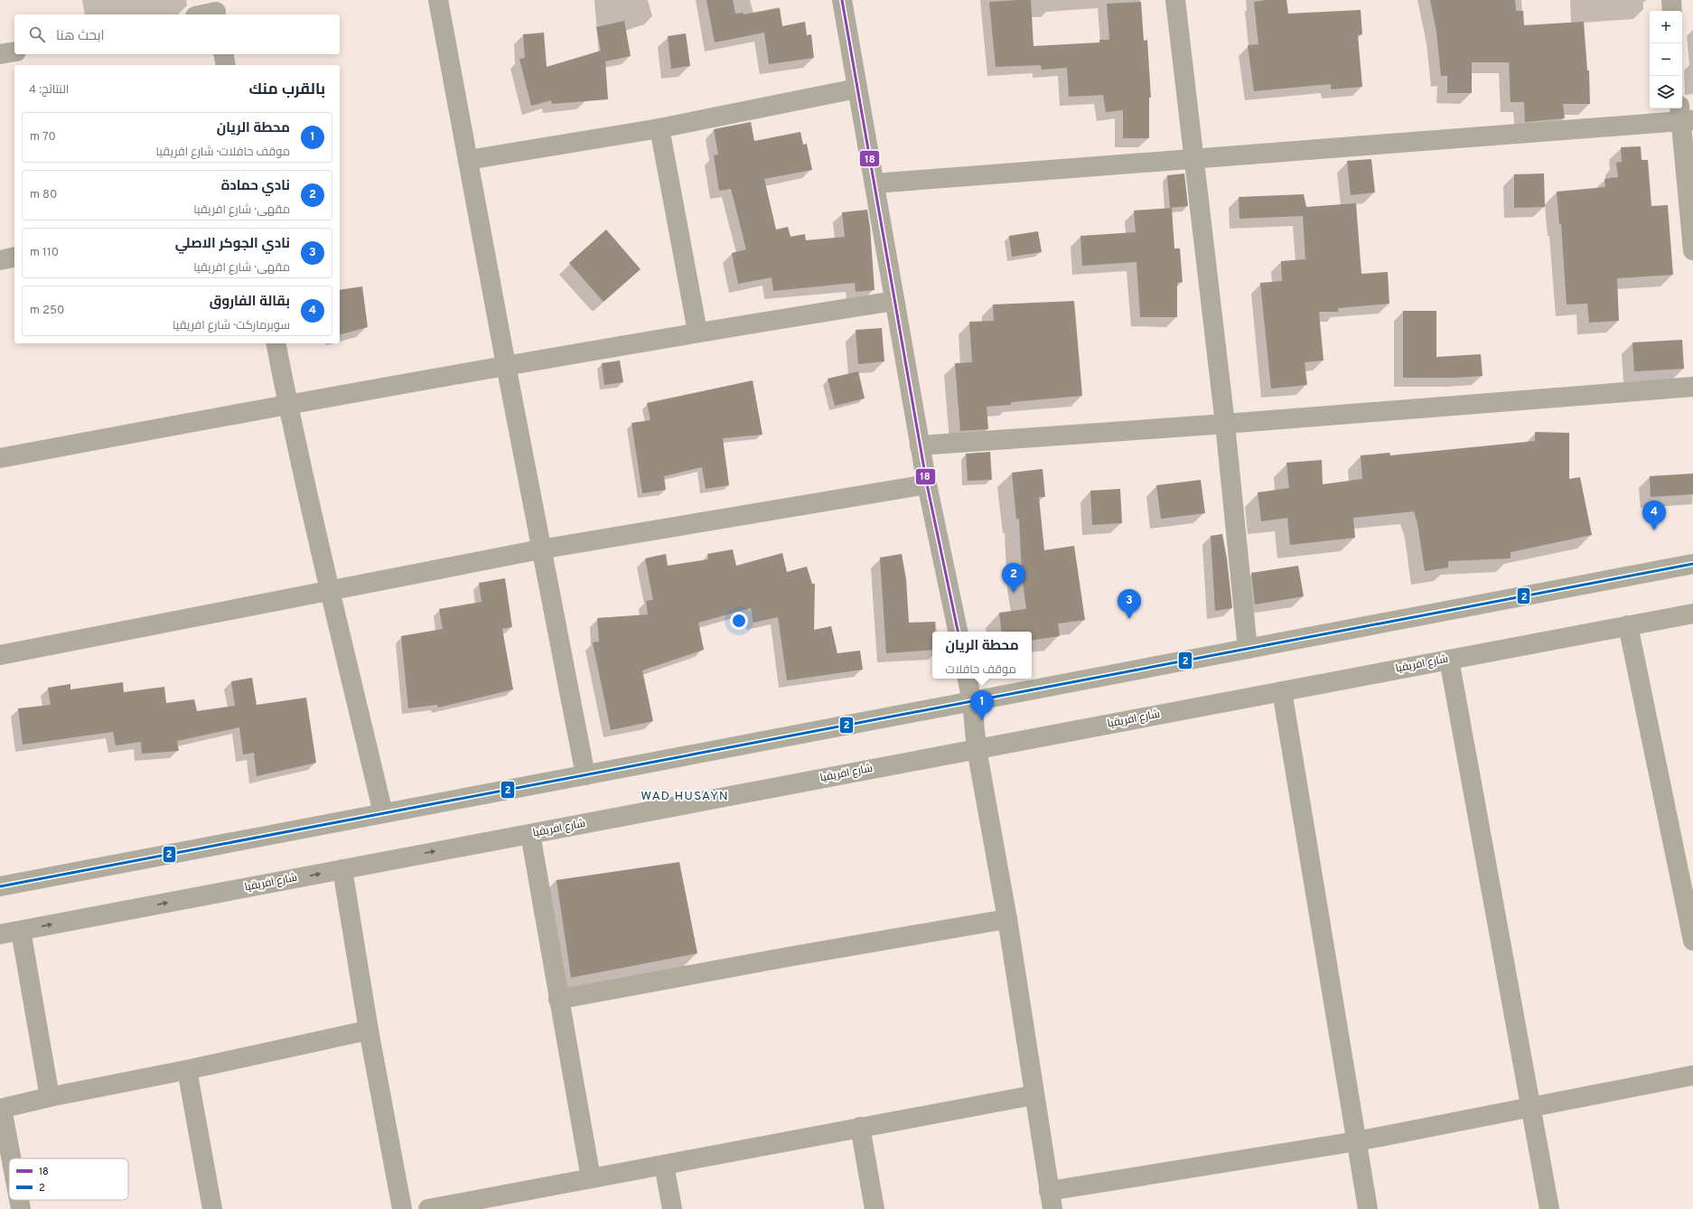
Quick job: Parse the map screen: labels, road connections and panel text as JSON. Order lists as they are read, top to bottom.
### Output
{
  "streets": {
    "street": ["شارع افريقيا"]
  },
  "districts": ["WAD HUSAYN"],
  "lines": ["transit line 18", "transit line 2"],
  "legend": ["18", "2"],
  "page": {
    "map_buttons": ["+", "−"],
    "search": "ابحث هنا",
    "heading": ["بالقرب منك", "النتائج: 4"],
    "list": [
      {
        "mark": "1",
        "name": "محطة الريان",
        "note": "موقف حافلات · شارع افريقيا",
        "value": "70 m"
      },
      {
        "mark": "2",
        "name": "نادي حمادة",
        "note": "مقهى · شارع افريقيا",
        "value": "80 m"
      },
      {
        "mark": "3",
        "name": "نادي الجوكر الاصلي",
        "note": "مقهى · شارع افريقيا",
        "value": "110 m"
      },
      {
        "mark": "4",
        "name": "بقالة الفاروق",
        "note": "سوبرماركت · شارع افريقيا",
        "value": "250 m"
      }
    ],
    "pins": [
      "4",
      "2",
      "3",
      "1"
    ],
    "popup": ["محطة الريان", "موقف حافلات"]
  }
}
